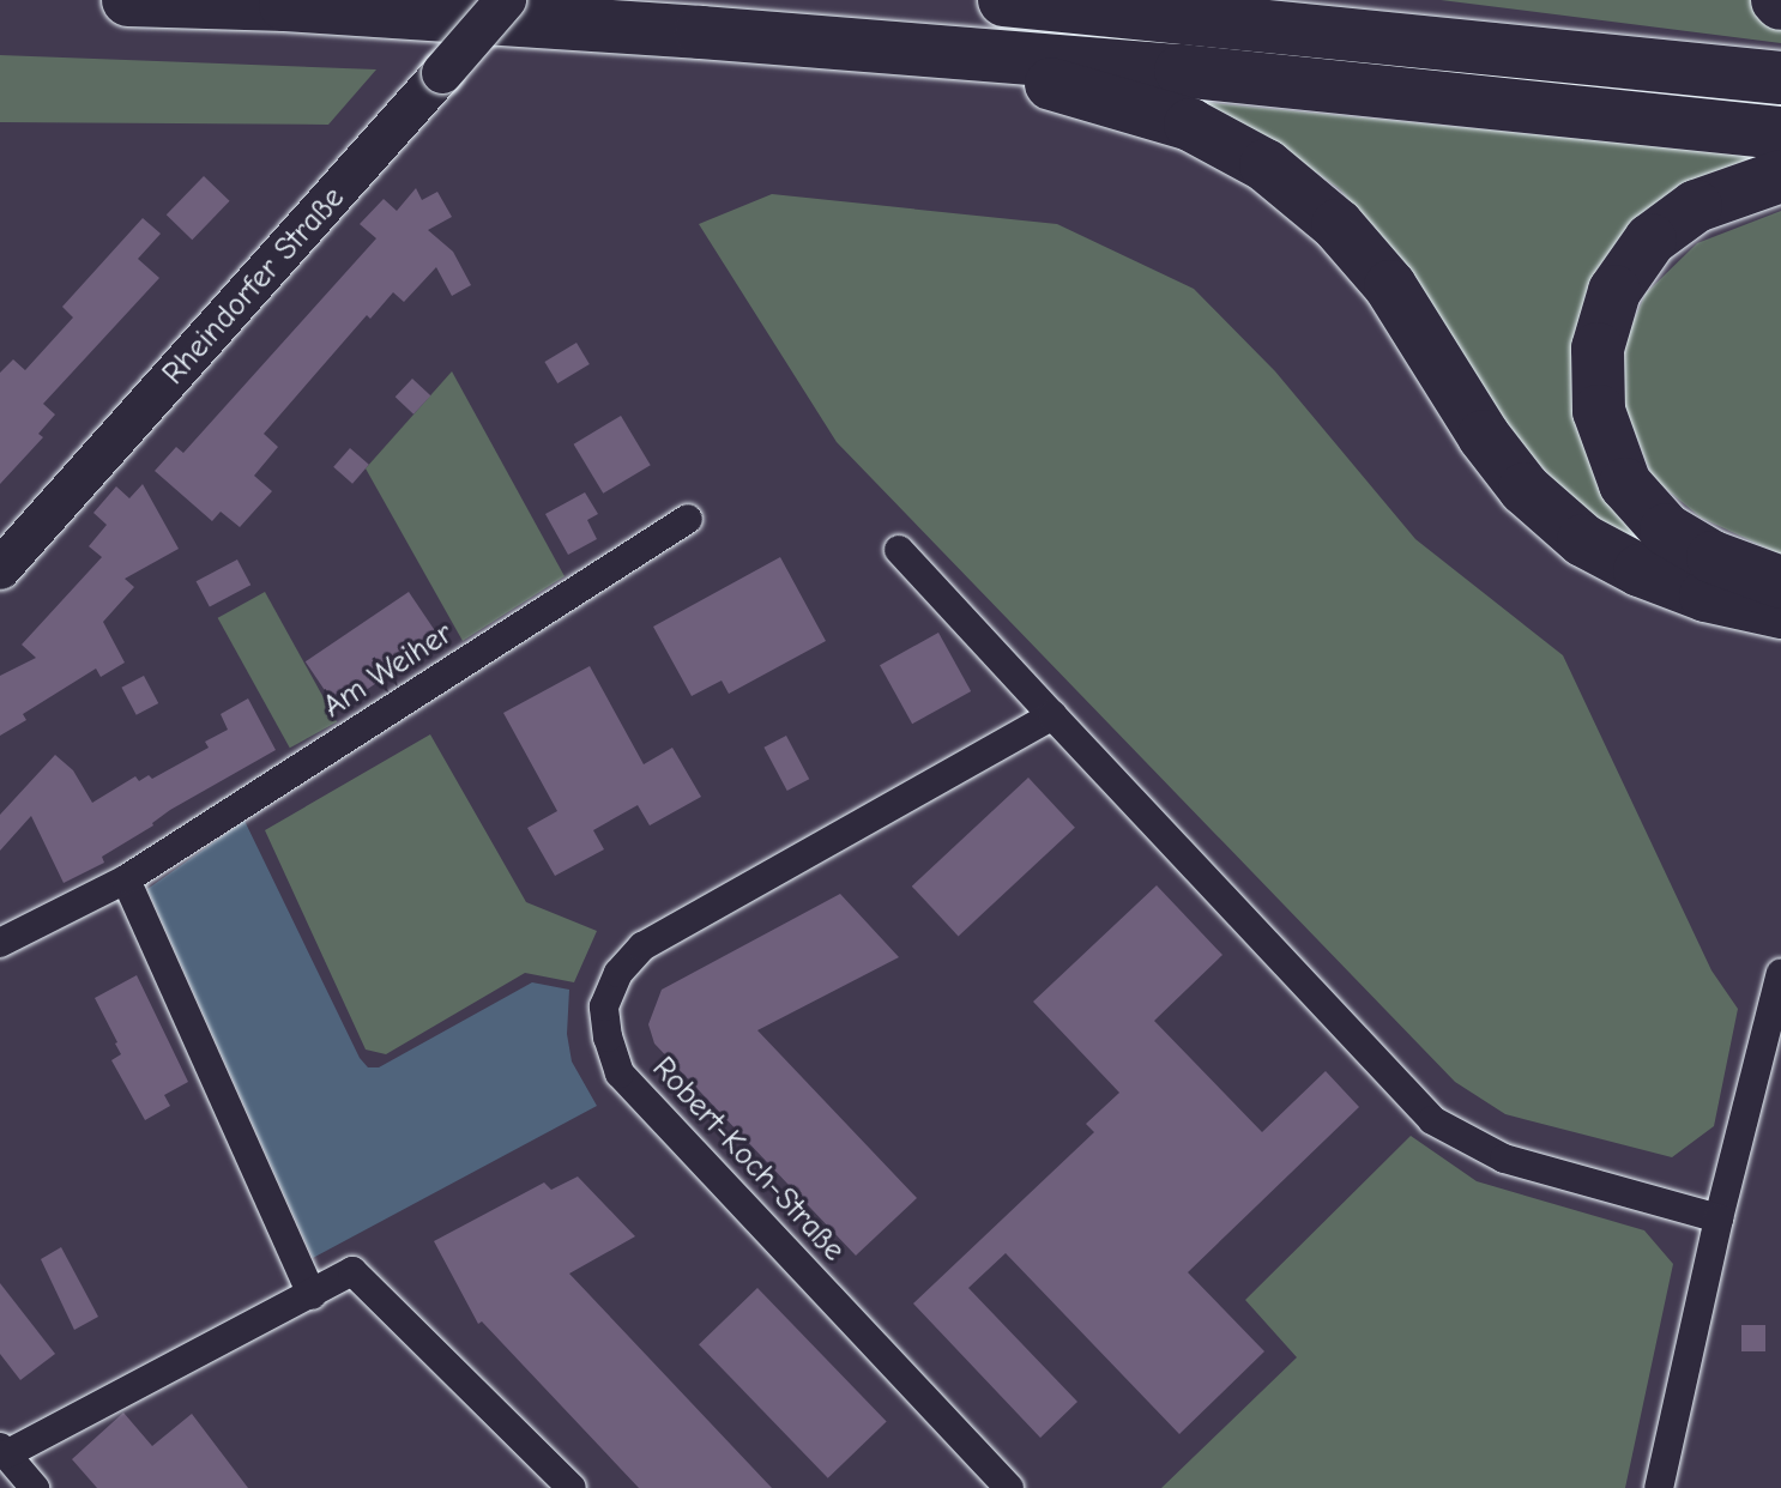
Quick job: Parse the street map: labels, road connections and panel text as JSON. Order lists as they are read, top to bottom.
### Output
{
  "streets": {
    "main road": ["Rheindorfer Straße"],
    "street": ["Am Weiher", "Robert-Koch-Straße"]
  }
}
